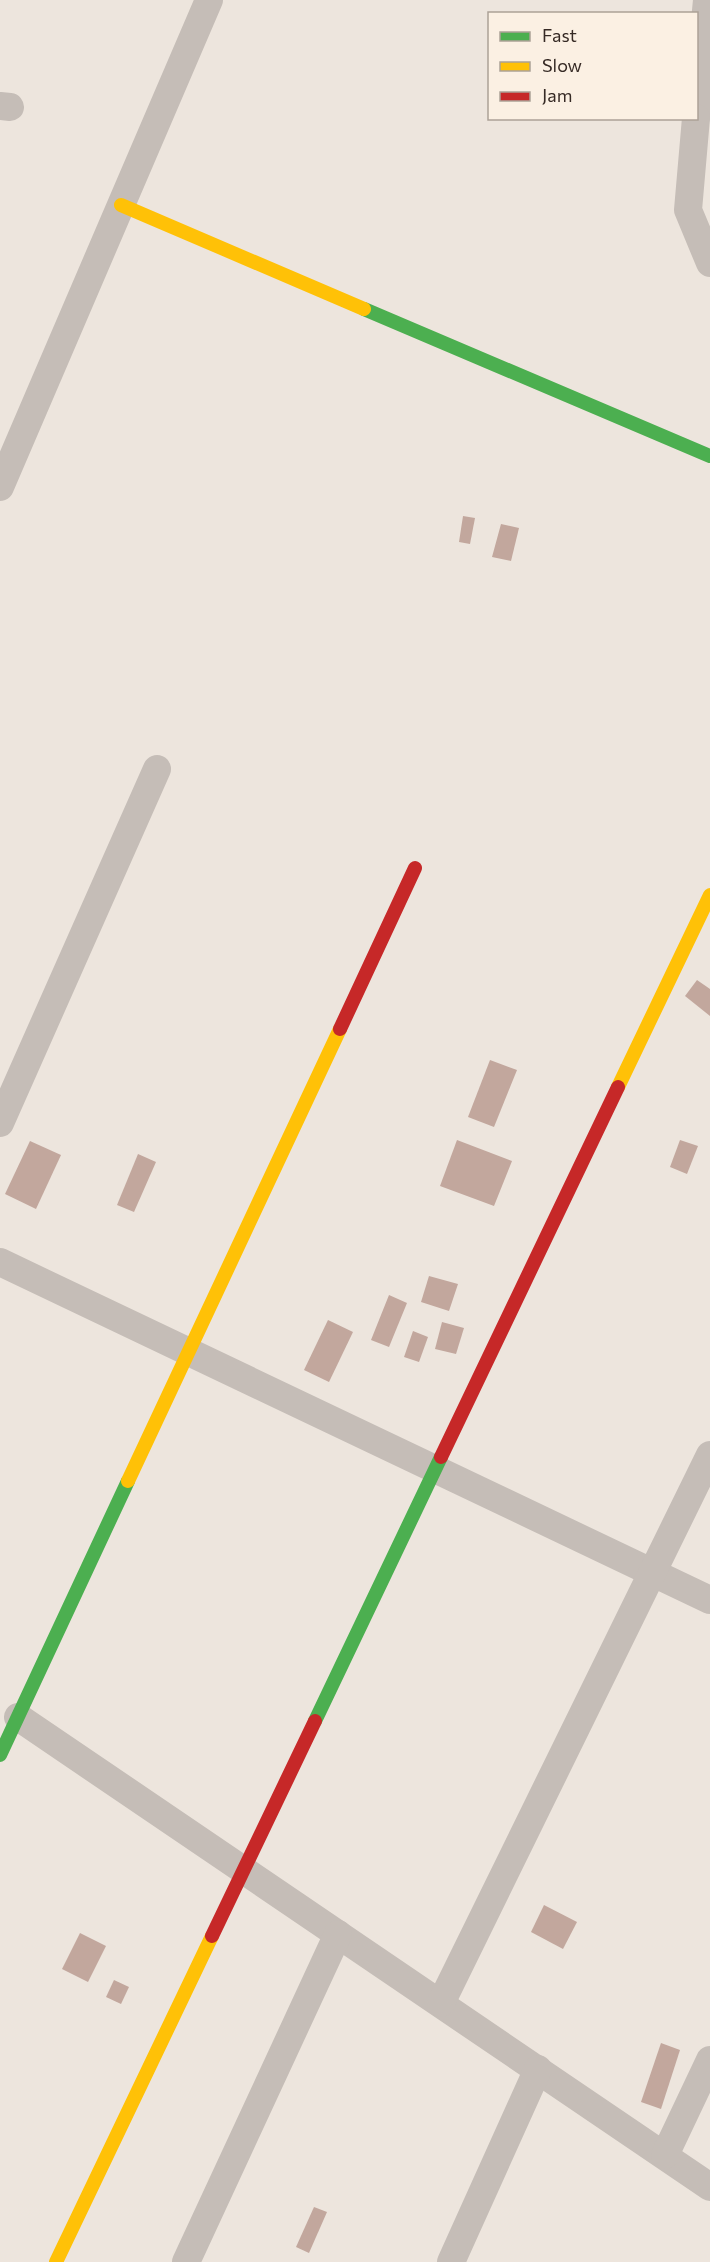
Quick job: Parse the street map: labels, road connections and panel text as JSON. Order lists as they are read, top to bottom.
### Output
{
  "legend": ["Fast", "Slow", "Jam"]
}
